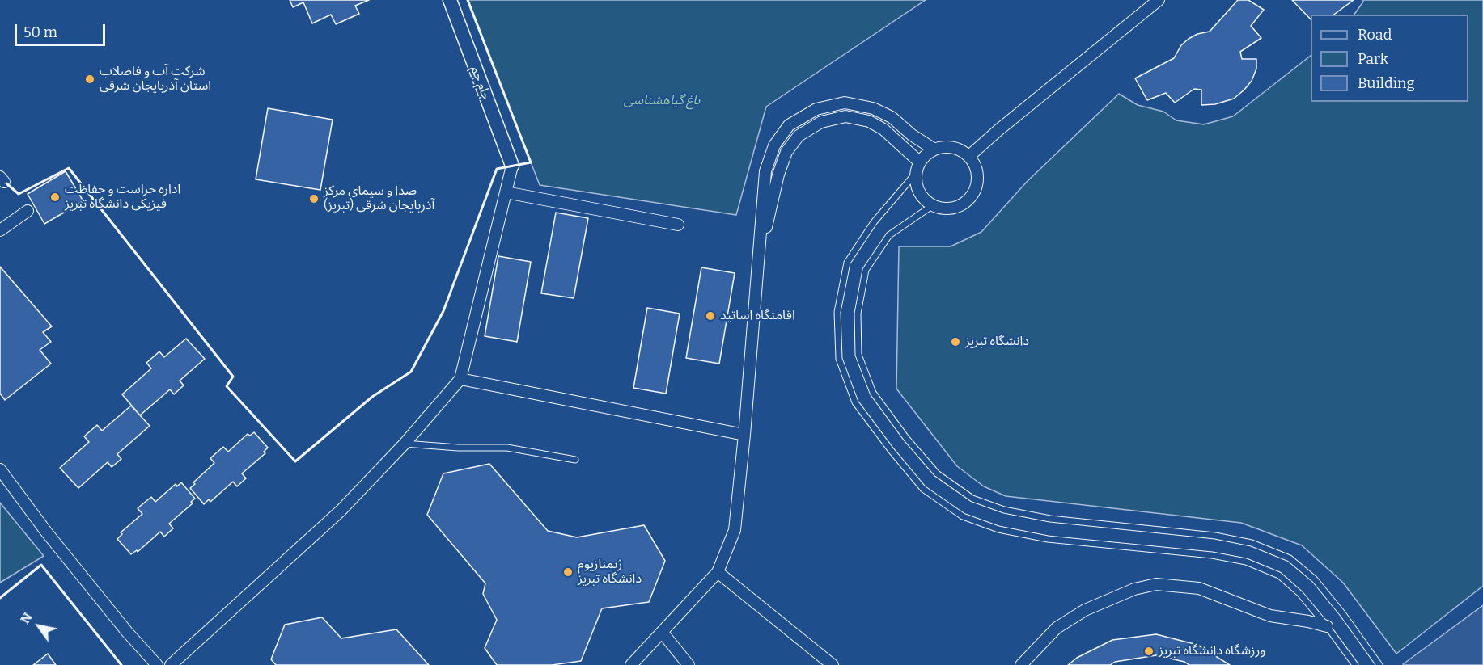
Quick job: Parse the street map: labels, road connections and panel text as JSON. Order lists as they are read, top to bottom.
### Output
{
  "streets": {
    "street": ["جام جم"]
  },
  "parks": ["باغ گیاهشناسی"],
  "places": [
    "شرکت آب و فاضلاب استان آذربایجان شرقی",
    "اداره حراست و حفاظت فیزیکی دانشگاه تبریز",
    "صدا و سیمای مرکز آذربایجان شرقی (تبریز)",
    "اقامتگاه اساتید",
    "دانشگاه تبریز",
    "ژیمنازیوم دانشگاه تبریز",
    "ورزشگاه دانشگاه تبریز"
  ],
  "legend": ["Road", "Park", "Building"],
  "scale_bar": "50 m",
  "north": "top left"
}
